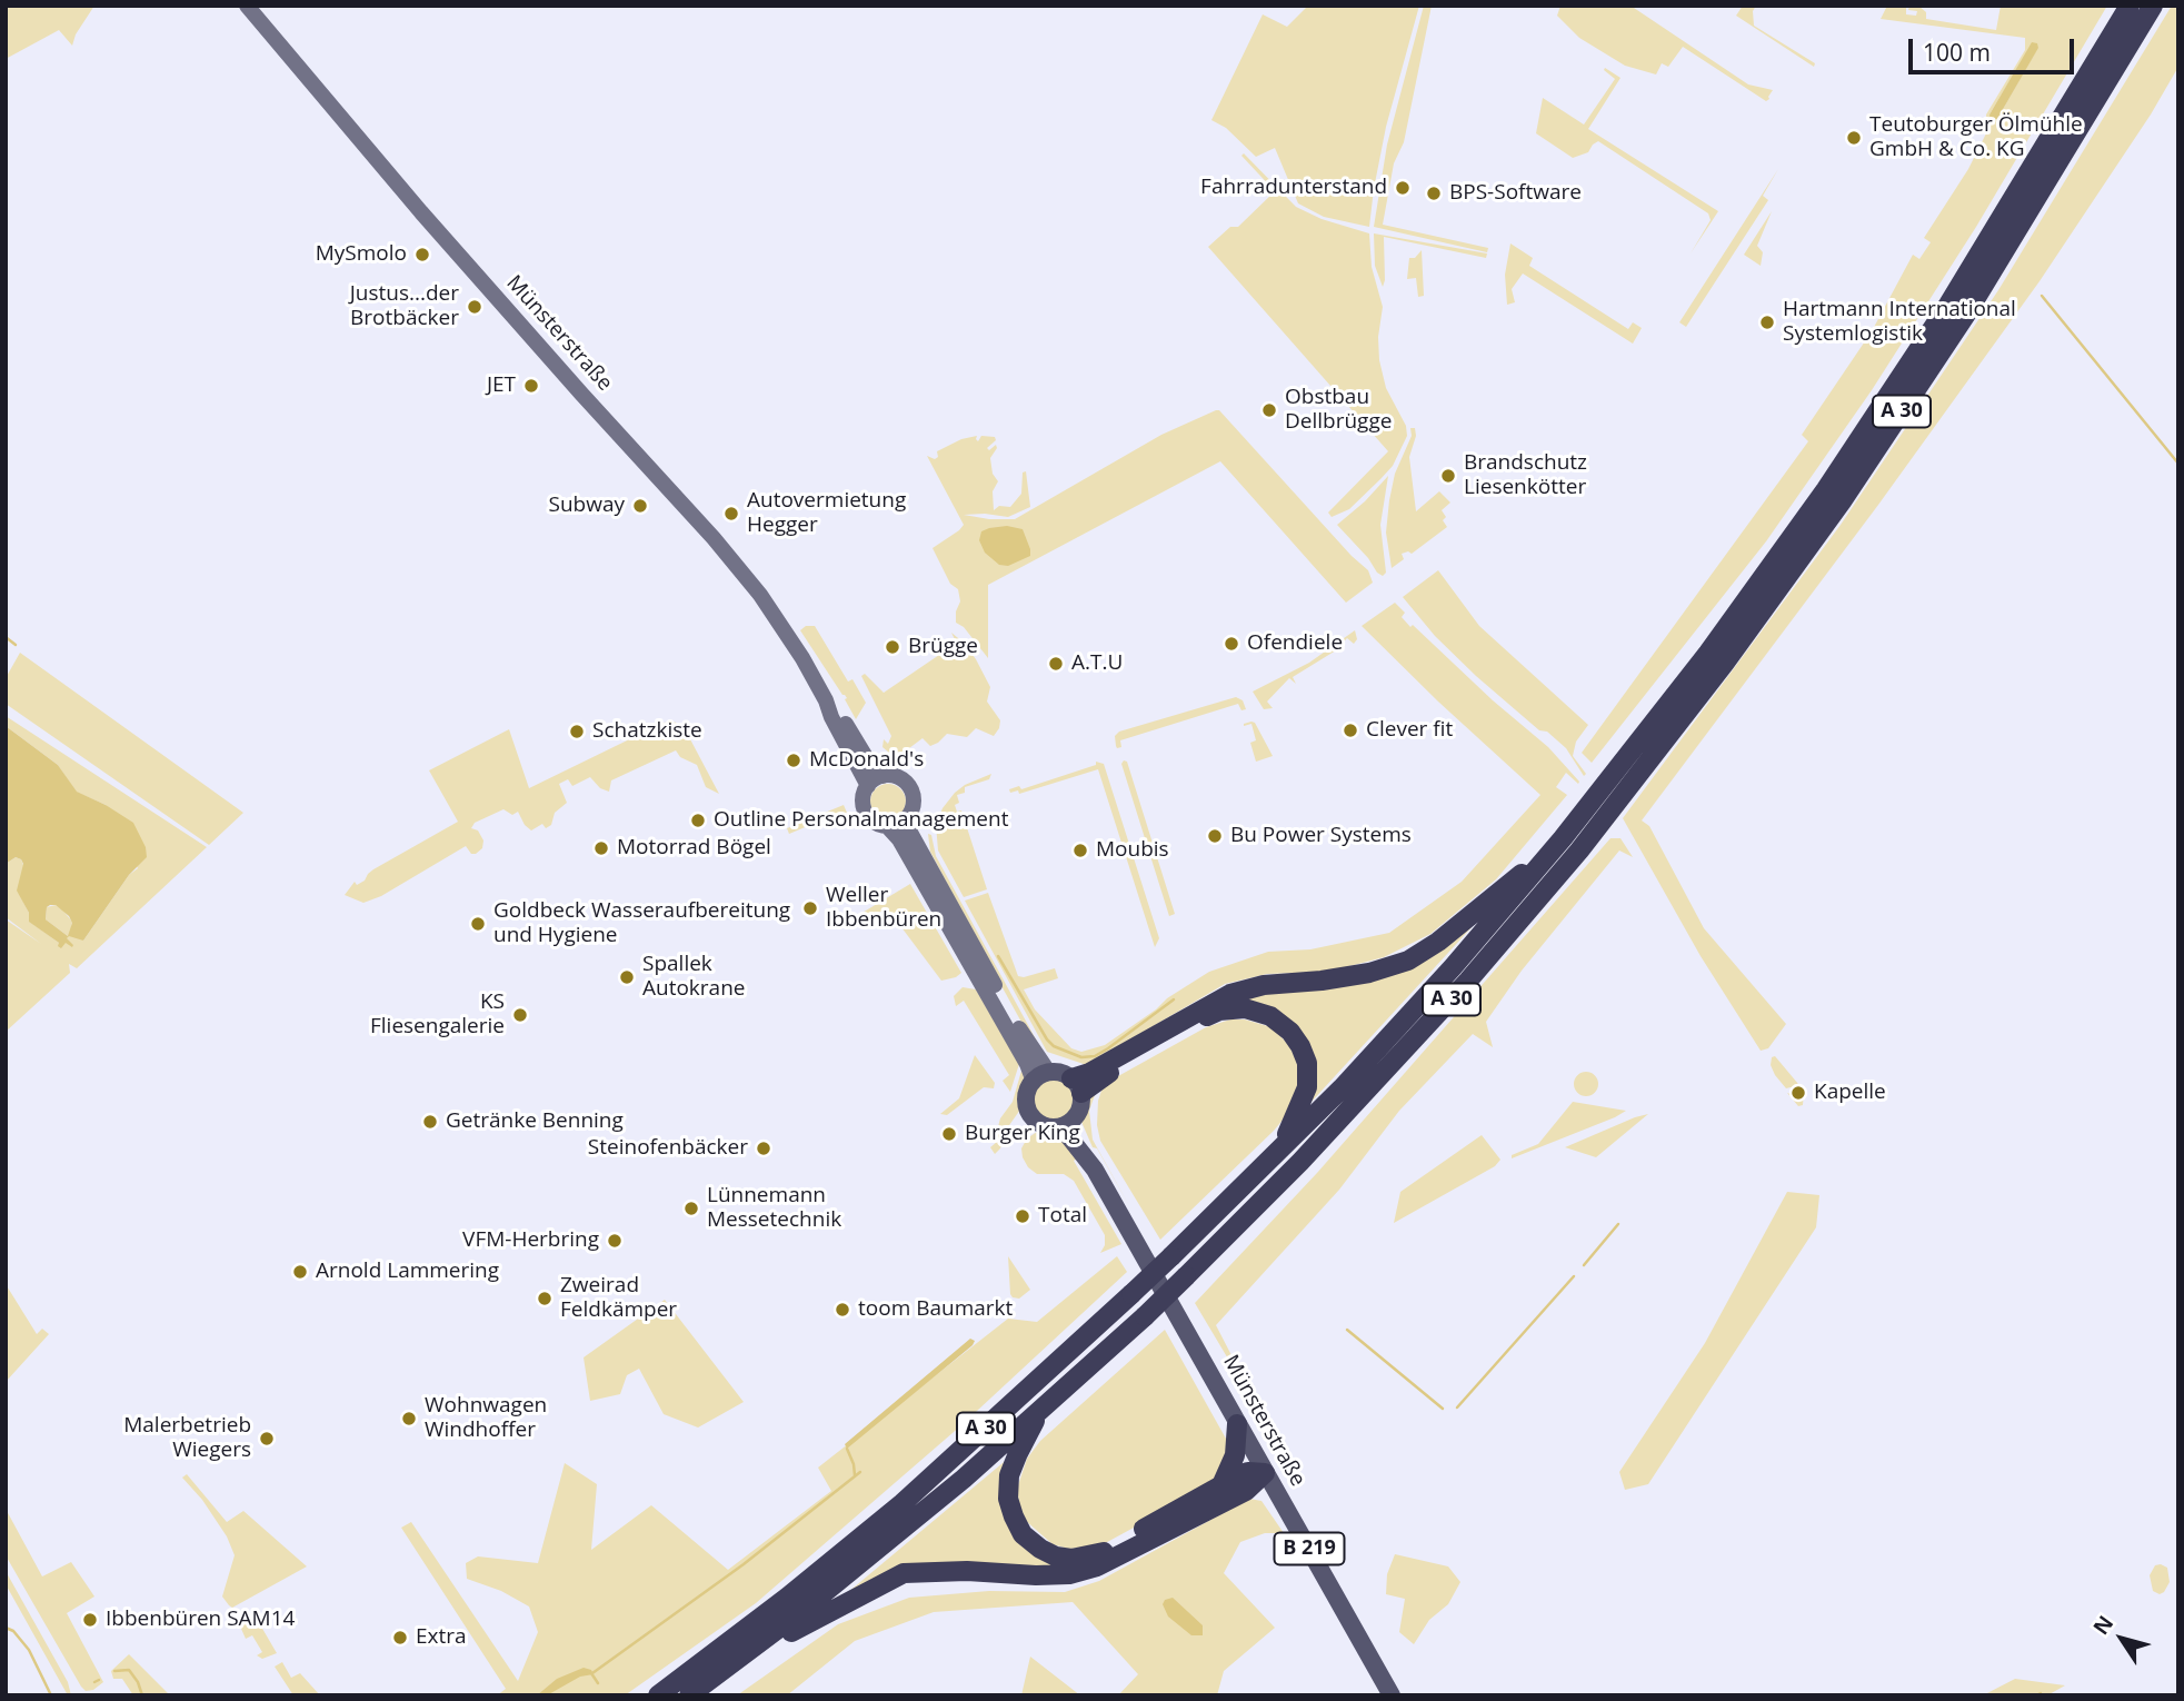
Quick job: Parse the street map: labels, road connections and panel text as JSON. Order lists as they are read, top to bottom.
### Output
{
  "streets": {
    "highway": ["A 30"],
    "main road": ["Münsterstraße", "B 219"]
  },
  "places": [
    "Teutoburger Ölmühle GmbH & Co. KG",
    "Fahrradunterstand",
    "BPS-Software",
    "MySmolo",
    "Justus...der Brotbäcker",
    "Hartmann International Systemlogistik",
    "JET",
    "Obstbau Dellbrügge",
    "Brandschutz Liesenkötter",
    "Subway",
    "Autovermietung Hegger",
    "Ofendiele",
    "Brügge",
    "A.T.U",
    "Clever fit",
    "Schatzkiste",
    "McDonald's",
    "Outline Personalmanagement",
    "Bu Power Systems",
    "Motorrad Bögel",
    "Moubis",
    "Weller Ibbenbüren",
    "Goldbeck Wasseraufbereitung und Hygiene",
    "Spallek Autokrane",
    "KS Fliesengalerie",
    "Kapelle",
    "Getränke Benning",
    "Burger King",
    "Steinofenbäcker",
    "Lünnemann Messetechnik",
    "Total",
    "VFM-Herbring",
    "Arnold Lammering",
    "Zweirad Feldkämper",
    "toom Baumarkt",
    "Wohnwagen Windhoffer",
    "Malerbetrieb Wiegers",
    "Ibbenbüren SAM14",
    "Extra"
  ],
  "scale_bar": "100 m",
  "north": "top left"
}
